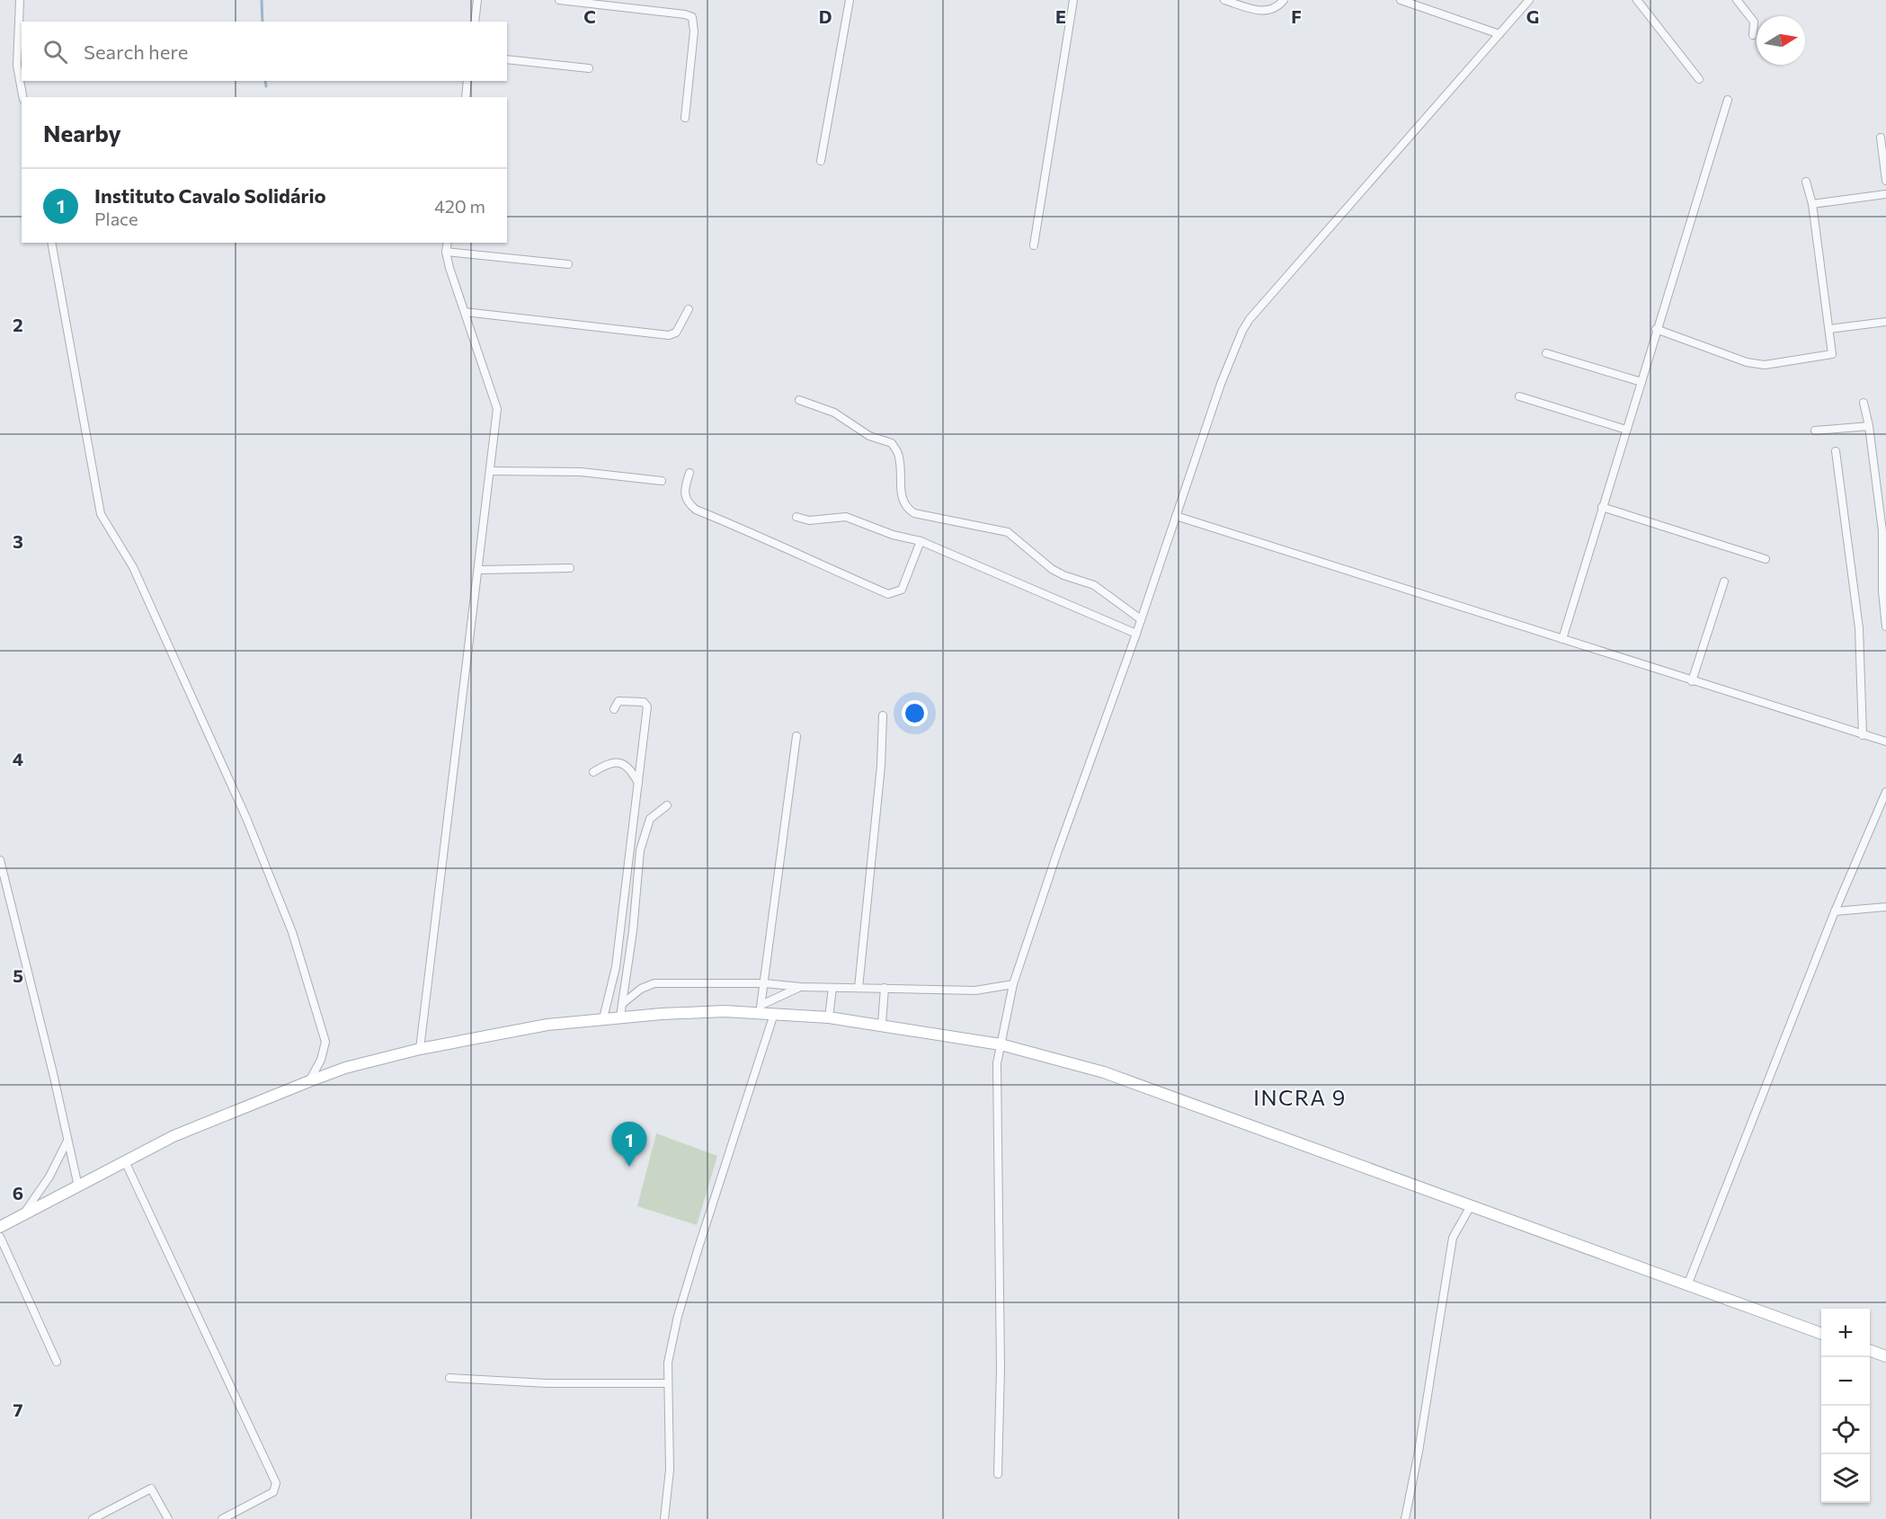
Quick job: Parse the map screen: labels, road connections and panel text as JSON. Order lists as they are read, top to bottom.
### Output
{
  "districts": ["INCRA 9"],
  "north": "right",
  "page": {
    "search": "Search here",
    "heading": "Nearby",
    "list": [
      {
        "mark": "1",
        "name": "Instituto Cavalo Solidário",
        "note": "Place",
        "value": "420 m"
      }
    ],
    "pins": "1",
    "map_buttons": ["+", "−"]
  },
  "grid": {
    "columns": [
      "C",
      "D",
      "E",
      "F",
      "G"
    ],
    "rows": [
      "2",
      "3",
      "4",
      "5",
      "6",
      "7"
    ]
  }
}
